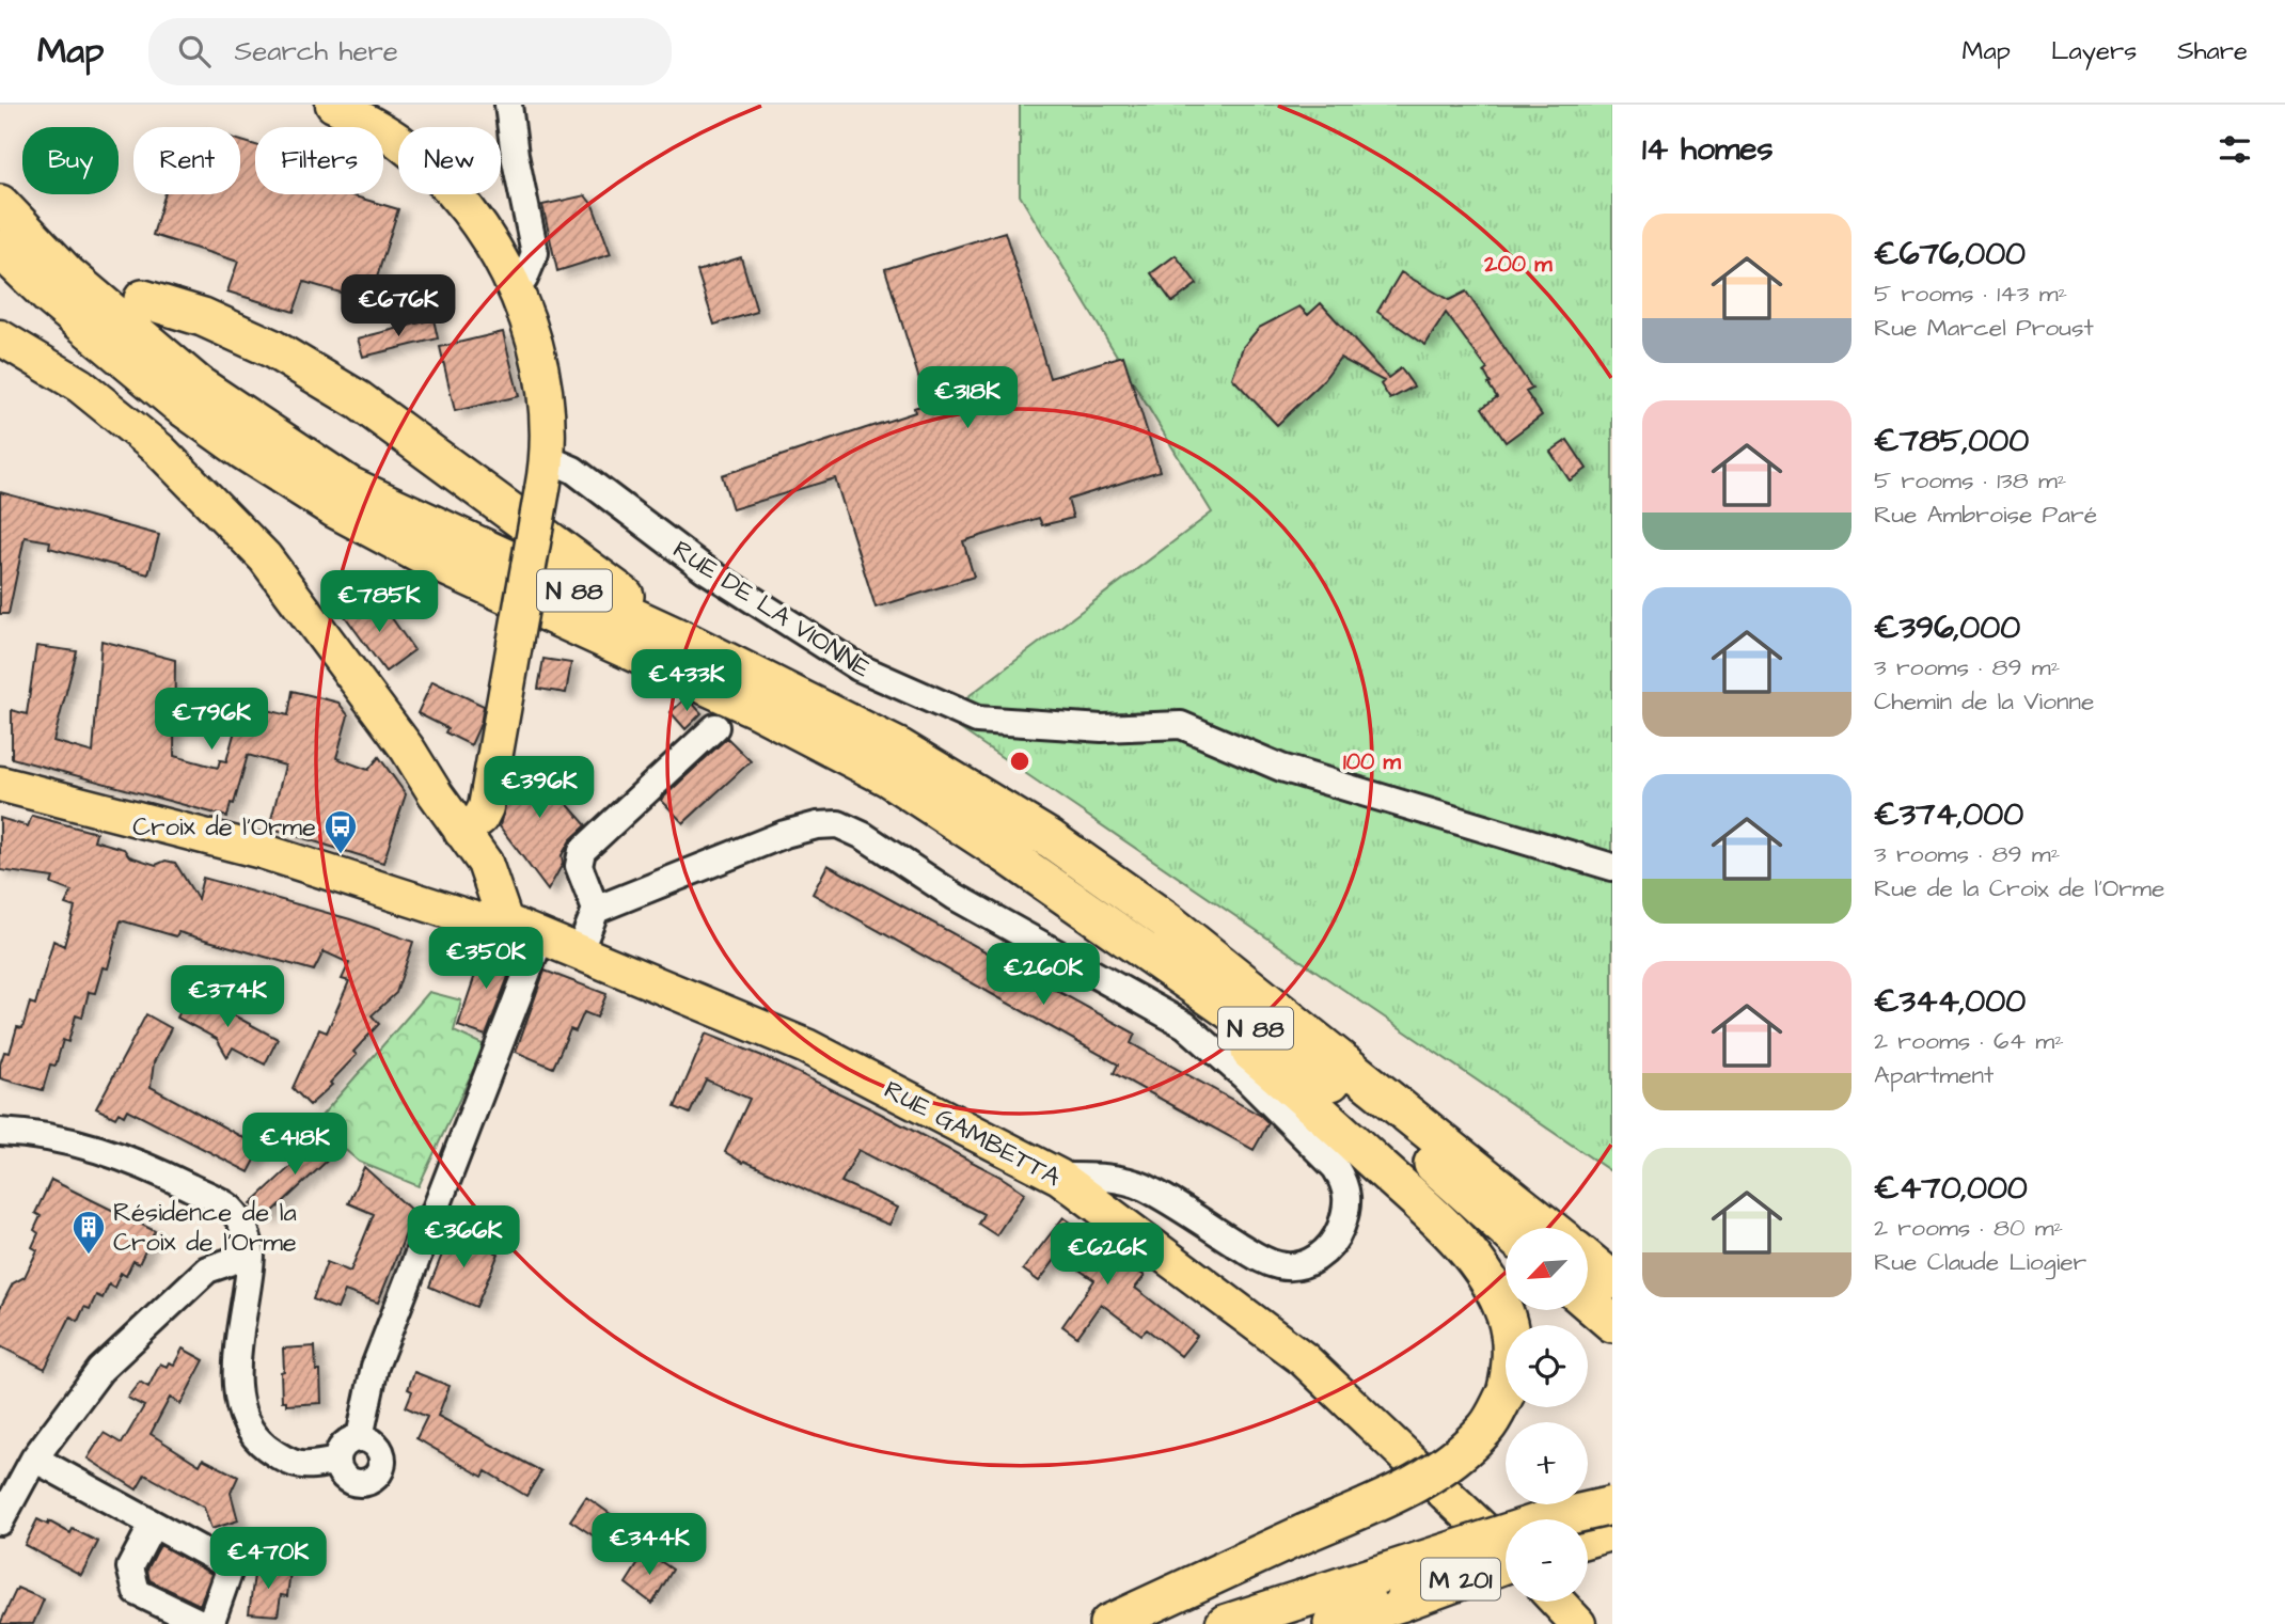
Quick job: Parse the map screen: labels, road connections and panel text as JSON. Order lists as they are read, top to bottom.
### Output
{
  "streets": {
    "highway": ["N 88", "M 201"],
    "main road": ["RUE GAMBETTA"],
    "street": ["RUE DE LA VIONNE"]
  },
  "places": {
    "bus stop": ["Croix de l'Orme"],
    "building": ["Résidence de la Croix de l'Orme"]
  },
  "north": "bottom left",
  "page": {
    "header": "Map",
    "search": "Search here",
    "nav": ["Map", "Layers", "Share"],
    "heading": "14 homes",
    "chip": [
      "Buy",
      "Rent",
      "Filters",
      "New"
    ],
    "list": [
      {
        "name": "€676,000",
        "note": "5 rooms · 143 m² · Rue Marcel Proust"
      },
      {
        "name": "€785,000",
        "note": "5 rooms · 138 m² · Rue Ambroise Paré"
      },
      {
        "name": "€396,000",
        "note": "3 rooms · 89 m² · Chemin de la Vionne"
      },
      {
        "name": "€374,000",
        "note": "3 rooms · 89 m² · Rue de la Croix de l'Orme"
      },
      {
        "name": "€344,000",
        "note": "2 rooms · 64 m² · Apartment"
      },
      {
        "name": "€470,000",
        "note": "2 rooms · 80 m² · Rue Claude Liogier"
      }
    ],
    "price": [
      "€676K",
      "€318K",
      "€785K",
      "€433K",
      "€796K",
      "€396K",
      "€350K",
      "€260K",
      "€374K",
      "€418K",
      "€366K",
      "€626K",
      "€344K",
      "€470K"
    ],
    "map_buttons": ["+", "−"]
  },
  "rings": ["200 m", "100 m"]
}
